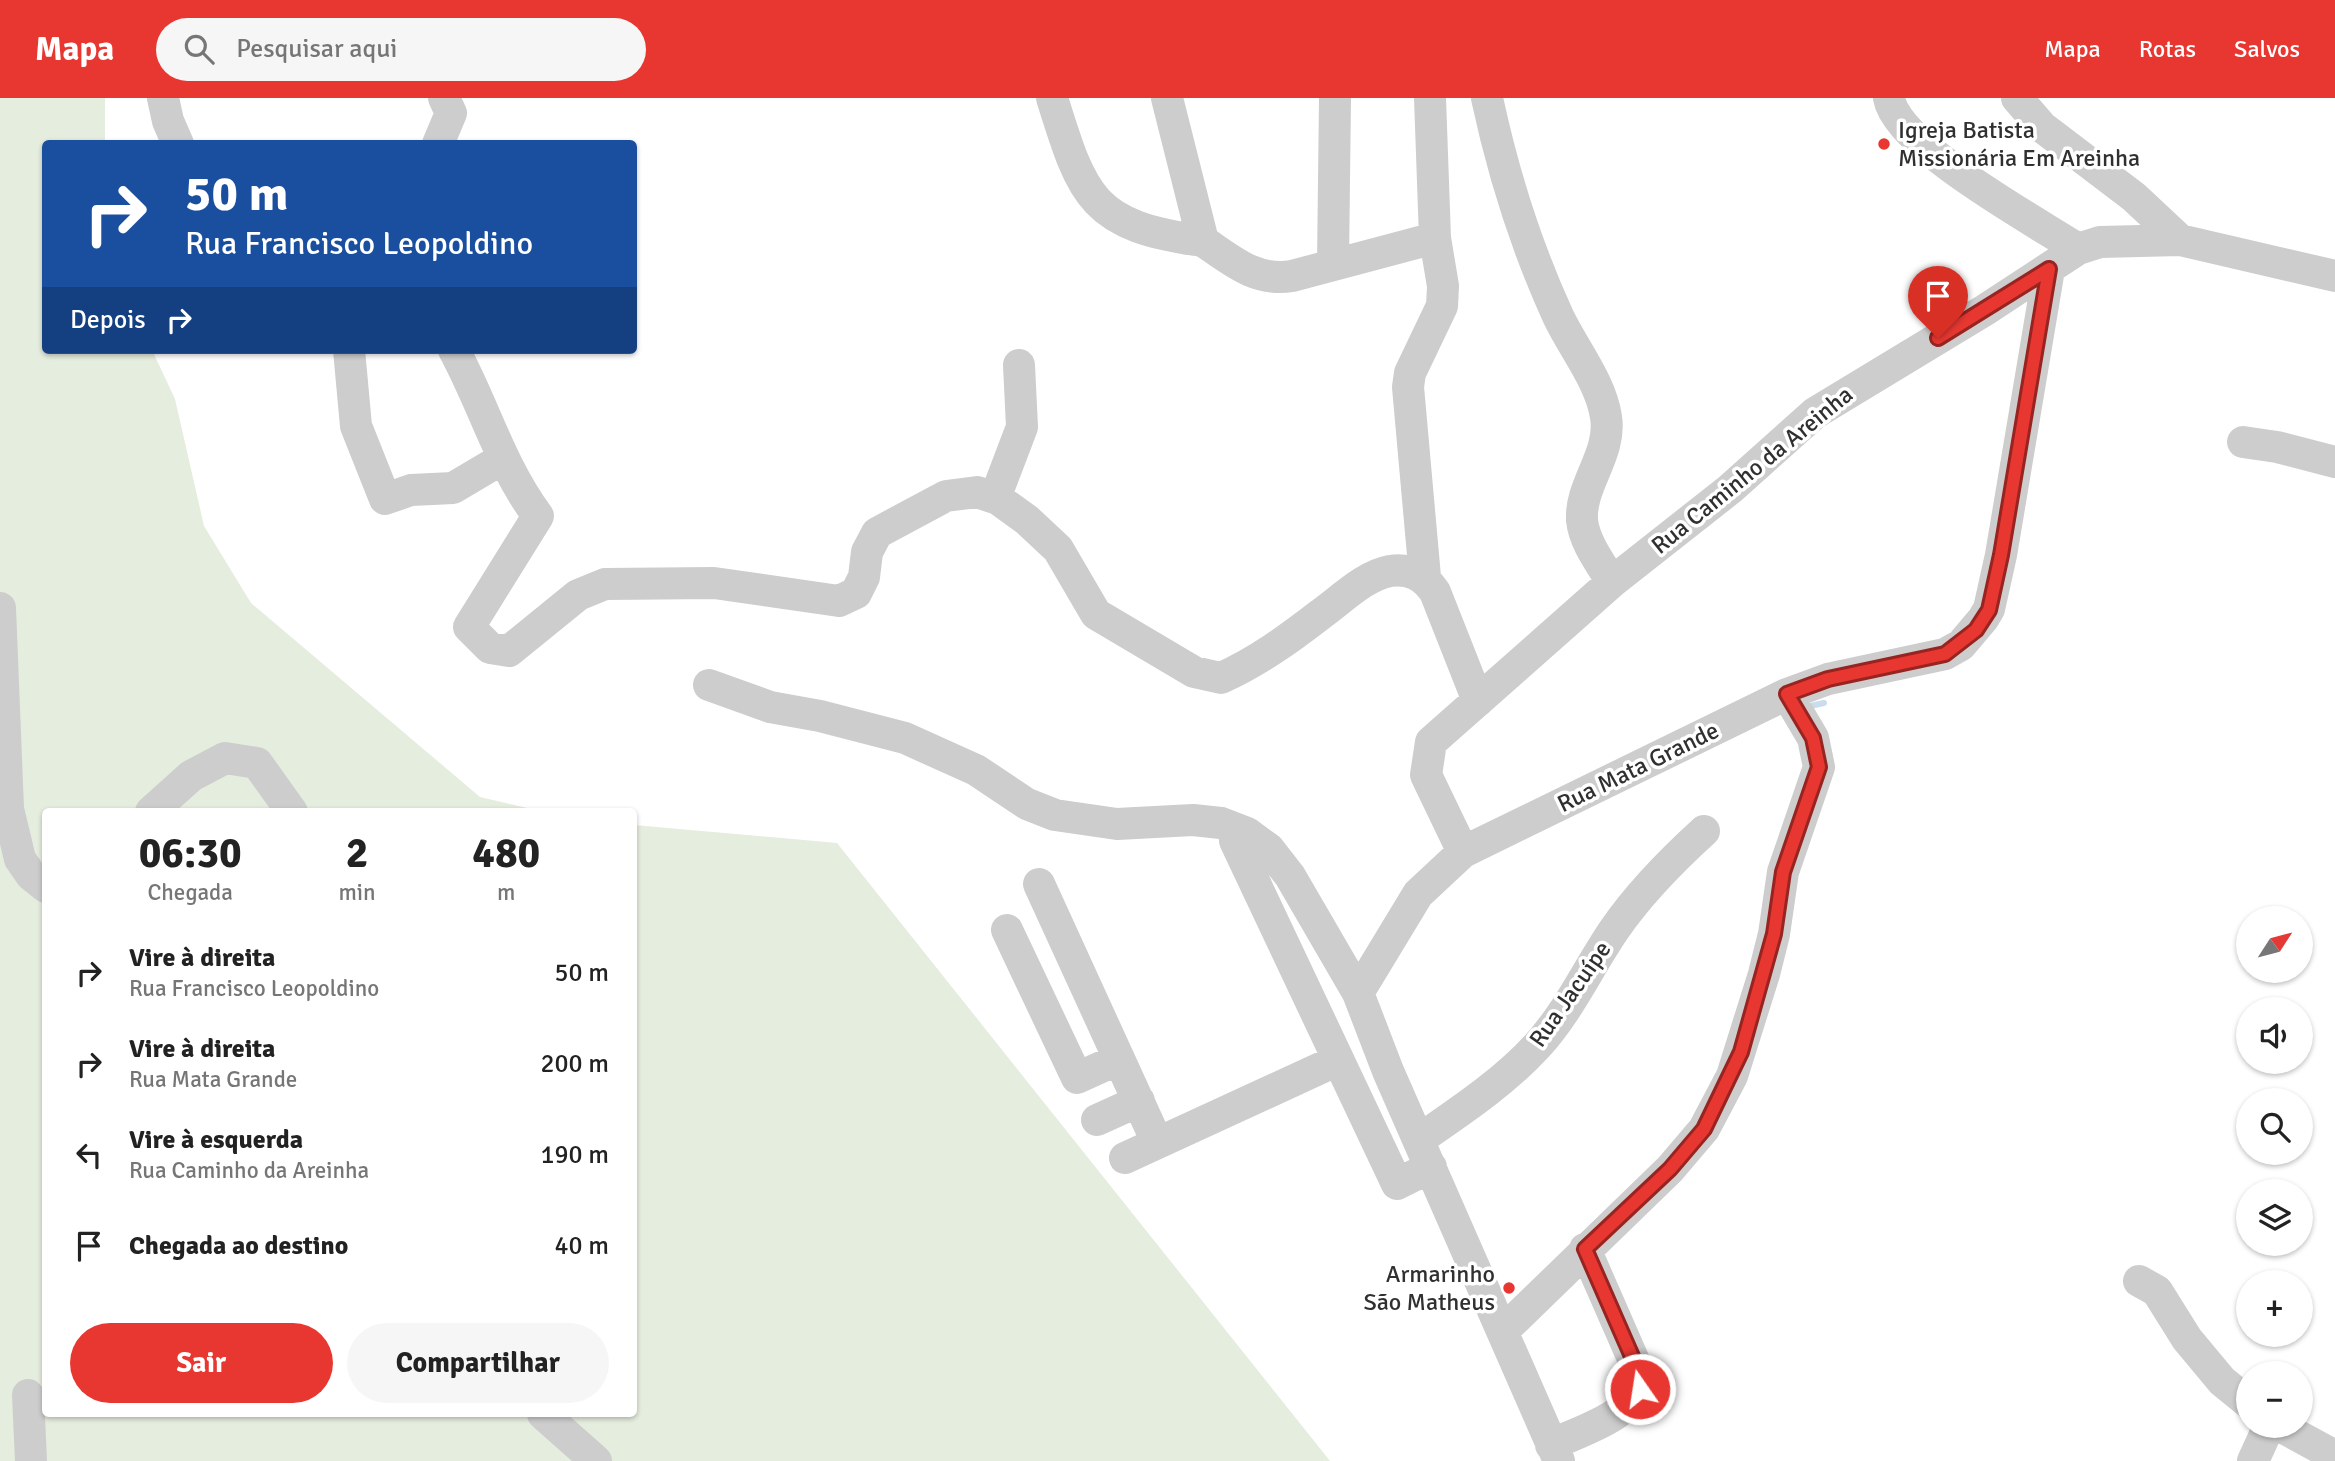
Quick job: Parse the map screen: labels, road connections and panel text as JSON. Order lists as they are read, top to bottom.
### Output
{
  "streets": {
    "street": ["Rua Caminho da Areinha", "Rua Mata Grande", "Rua Jacuípe"]
  },
  "crossings": [
    ["Rua Caminho da Areinha", "Rua Mata Grande"]
  ],
  "places": ["Igreja Batista Missionária Em Areinha", "Armarinho São Matheus"],
  "north": "top right",
  "page": {
    "header": "Mapa",
    "search": "Pesquisar aqui",
    "nav": ["Mapa", "Rotas", "Salvos"],
    "turn": ["50 m", "Rua Francisco Leopoldino"],
    "then": "Depois",
    "eta": [
      "06:30",
      "Chegada",
      "2",
      "min",
      "480",
      "m"
    ],
    "map_buttons": ["+", "−"],
    "list": [
      {
        "name": "Vire à direita",
        "note": "Rua Francisco Leopoldino",
        "value": "50 m"
      },
      {
        "name": "Vire à direita",
        "note": "Rua Mata Grande",
        "value": "200 m"
      },
      {
        "name": "Vire à esquerda",
        "note": "Rua Caminho da Areinha",
        "value": "190 m"
      },
      {
        "name": "Chegada ao destino",
        "value": "40 m"
      }
    ],
    "buttons": ["Sair", "Compartilhar"]
  }
}
